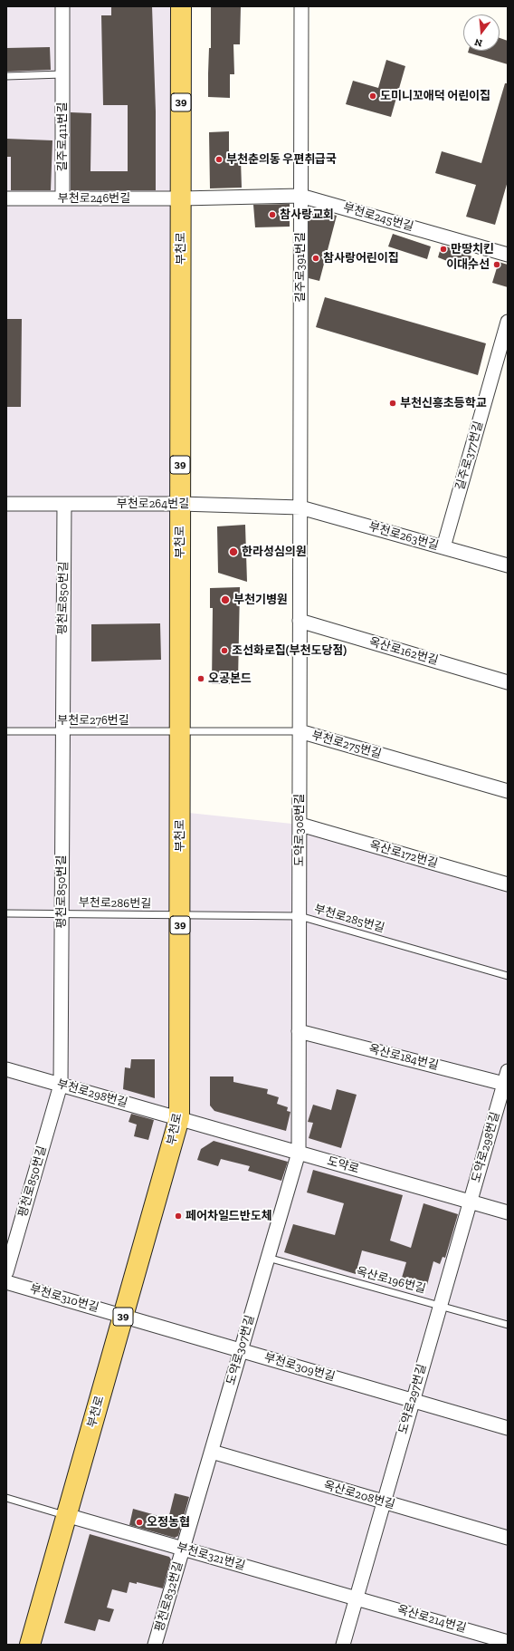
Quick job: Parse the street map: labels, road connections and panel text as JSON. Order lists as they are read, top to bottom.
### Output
{
  "streets": {
    "main road": ["39", "부천로"],
    "street": [
      "길주로411번길",
      "부천로246번길",
      "부천로245번길",
      "길주로391번길",
      "길주로377번길",
      "부천로264번길",
      "부천로263번길",
      "평천로850번길",
      "옥산로162번길",
      "부천로275번길",
      "도약로308번길",
      "옥산로172번길",
      "옥산로184번길",
      "부천로298번길",
      "도약로298번길",
      "도약로",
      "부천로310번길",
      "도약로307번길",
      "부천로309번길",
      "도약로297번길",
      "옥산로208번길",
      "부천로321번길",
      "평천로832번길",
      "옥산로214번길"
    ],
    "lane": [
      "부천로276번길",
      "부천로286번길",
      "부천로285번길",
      "옥산로196번길"
    ]
  },
  "crossings": [
    ["길주로411번길", "부천로246번길"],
    ["부천로246번길", "부천로245번길"],
    ["부천로246번길", "부천로"],
    ["부천로245번길", "부천로"],
    ["부천로245번길", "길주로391번길"],
    ["부천로", "부천로264번길"],
    ["부천로", "부천로276번길"],
    ["부천로", "부천로275번길"],
    ["부천로", "부천로286번길"],
    ["부천로", "부천로285번길"],
    ["부천로", "부천로298번길"],
    ["부천로", "도약로"],
    ["부천로", "부천로310번길"],
    ["부천로", "부천로309번길"],
    ["부천로", "부천로321번길"],
    ["길주로391번길", "부천로264번길"],
    ["길주로391번길", "부천로263번길"],
    ["길주로391번길", "도약로308번길"],
    ["길주로377번길", "부천로263번길"],
    ["부천로264번길", "부천로263번길"],
    ["부천로264번길", "평천로850번길"],
    ["부천로264번길", "도약로308번길"],
    ["부천로263번길", "도약로308번길"],
    ["평천로850번길", "부천로276번길"],
    ["평천로850번길", "부천로286번길"],
    ["평천로850번길", "부천로298번길"],
    ["옥산로162번길", "도약로308번길"],
    ["부천로276번길", "부천로275번길"],
    ["부천로275번길", "도약로308번길"],
    ["도약로308번길", "옥산로172번길"],
    ["도약로308번길", "부천로285번길"],
    ["도약로308번길", "옥산로184번길"],
    ["도약로308번길", "도약로"],
    ["도약로308번길", "도약로307번길"],
    ["부천로286번길", "부천로285번길"],
    ["옥산로184번길", "도약로298번길"],
    ["부천로298번길", "도약로"],
    ["도약로298번길", "도약로"],
    ["도약로298번길", "도약로297번길"],
    ["도약로", "도약로307번길"],
    ["도약로", "도약로297번길"],
    ["옥산로196번길", "도약로307번길"],
    ["옥산로196번길", "도약로297번길"],
    ["부천로310번길", "부천로309번길"],
    ["도약로307번길", "부천로309번길"],
    ["도약로307번길", "옥산로208번길"],
    ["도약로307번길", "부천로321번길"],
    ["도약로307번길", "평천로832번길"],
    ["부천로309번길", "도약로297번길"],
    ["도약로297번길", "옥산로208번길"],
    ["도약로297번길", "부천로321번길"],
    ["도약로297번길", "옥산로214번길"],
    ["부천로321번길", "평천로832번길"],
    ["부천로321번길", "옥산로214번길"]
  ],
  "places": [
    "도미니꼬애덕 어린이집",
    "부천춘의동 우편취급국",
    "참사랑교회",
    "만땅치킨",
    "참사랑어린이집",
    "이대수선",
    "부천신흥초등학교",
    "한라성심의원",
    "부천기병원",
    "조선화로집(부천도당점)",
    "오공본드",
    "페어차일드반도체",
    "오정농협"
  ],
  "north": "bottom"
}
